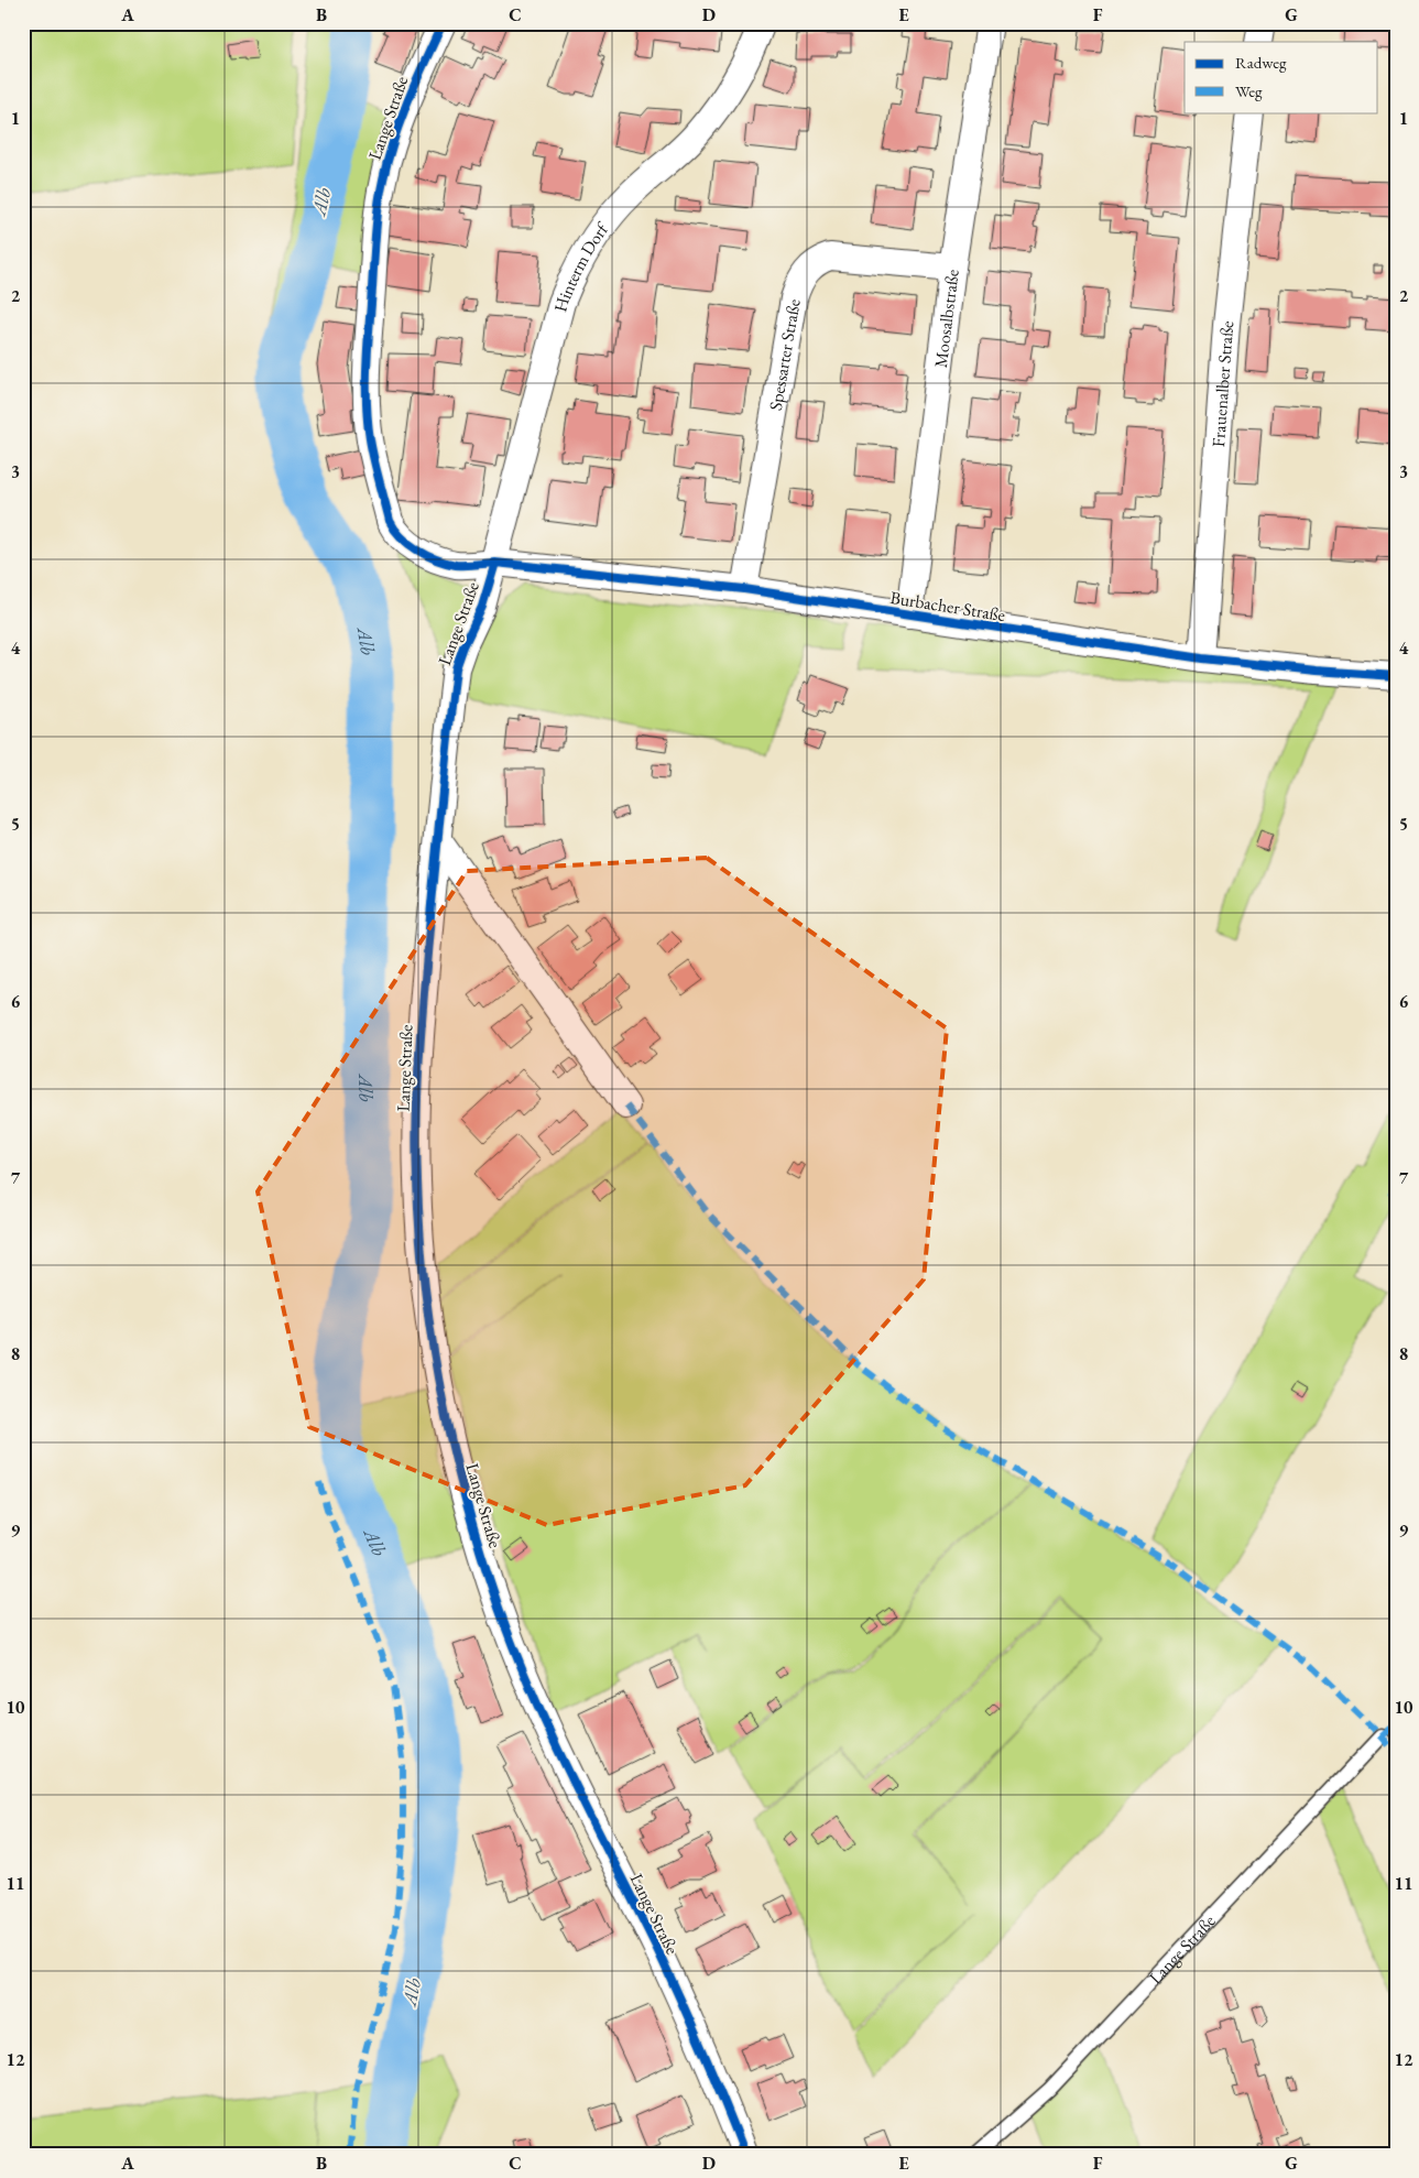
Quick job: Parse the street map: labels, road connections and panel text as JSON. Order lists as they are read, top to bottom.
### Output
{
  "streets": {
    "street": [
      "Lange Straße",
      "Hinterm Dorf",
      "Moosalbstraße",
      "Spessarter Straße",
      "Frauenalber Straße",
      "Burbacher Straße"
    ]
  },
  "crossings": [
    ["Lange Straße", "Hinterm Dorf"],
    ["Lange Straße", "Burbacher Straße"],
    ["Hinterm Dorf", "Burbacher Straße"],
    ["Moosalbstraße", "Spessarter Straße"],
    ["Moosalbstraße", "Burbacher Straße"],
    ["Spessarter Straße", "Burbacher Straße"],
    ["Frauenalber Straße", "Burbacher Straße"]
  ],
  "water": ["Alb"],
  "legend": ["Radweg", "Weg"],
  "grid": {
    "columns": [
      "A",
      "B",
      "C",
      "D",
      "E",
      "F",
      "G"
    ],
    "rows": [
      "1",
      "2",
      "3",
      "4",
      "5",
      "6",
      "7",
      "8",
      "9",
      "10",
      "11",
      "12"
    ]
  }
}
